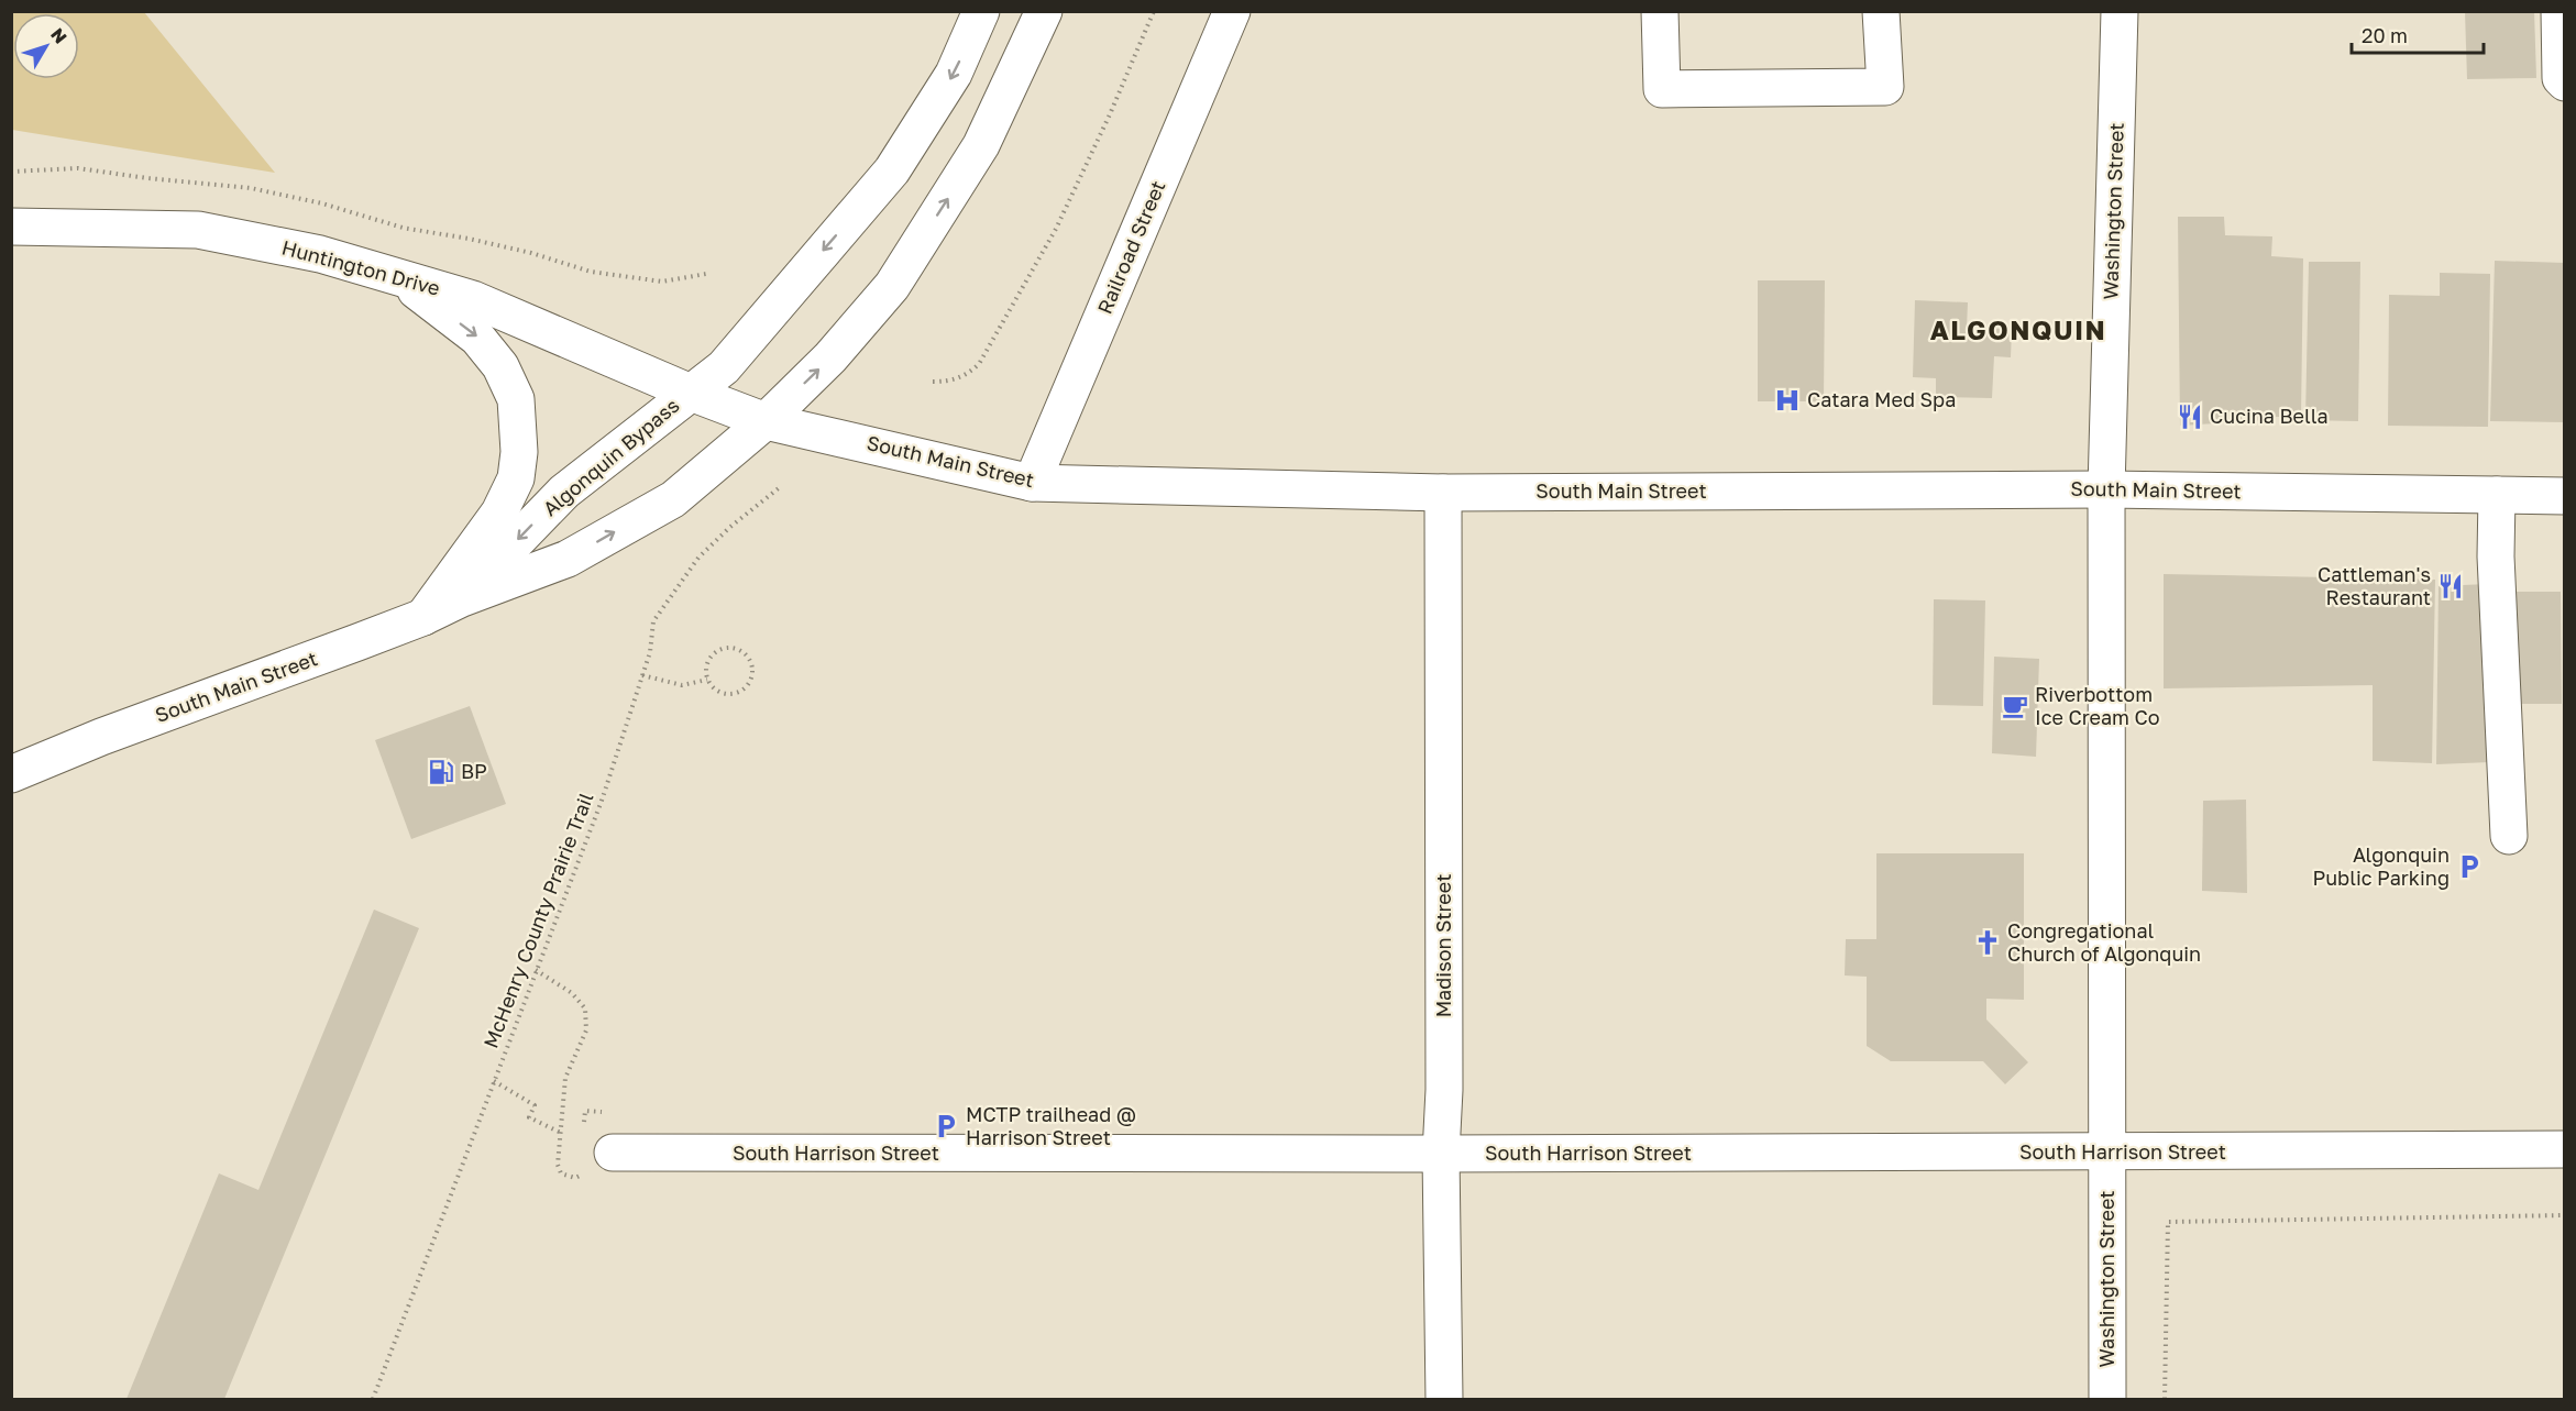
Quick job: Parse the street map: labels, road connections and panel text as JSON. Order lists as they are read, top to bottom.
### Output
{
  "streets": {
    "street": [
      "Washington Street",
      "Railroad Street",
      "Huntington Drive",
      "Algonquin Bypass",
      "South Main Street",
      "Madison Street",
      "South Harrison Street"
    ],
    "path": ["McHenry County Prairie Trail"]
  },
  "crossings": [
    ["Washington Street", "South Main Street"],
    ["Washington Street", "South Harrison Street"],
    ["Railroad Street", "South Main Street"],
    ["Huntington Drive", "Algonquin Bypass"],
    ["Huntington Drive", "South Main Street"],
    ["Algonquin Bypass", "South Main Street"],
    ["South Main Street", "Madison Street"],
    ["Madison Street", "South Harrison Street"]
  ],
  "districts": ["ALGONQUIN"],
  "places": {
    "hospital": ["Catara Med Spa"],
    "restaurant": ["Cucina Bella", "Cattleman's Restaurant"],
    "cafe": ["Riverbottom Ice Cream Co"],
    "fuel station": ["BP"],
    "parking": ["Algonquin Public Parking", "MCTP trailhead @ Harrison Street"],
    "church": ["Congregational Church of Algonquin"]
  },
  "scale_bar": "20 m",
  "north": "top right"
}
